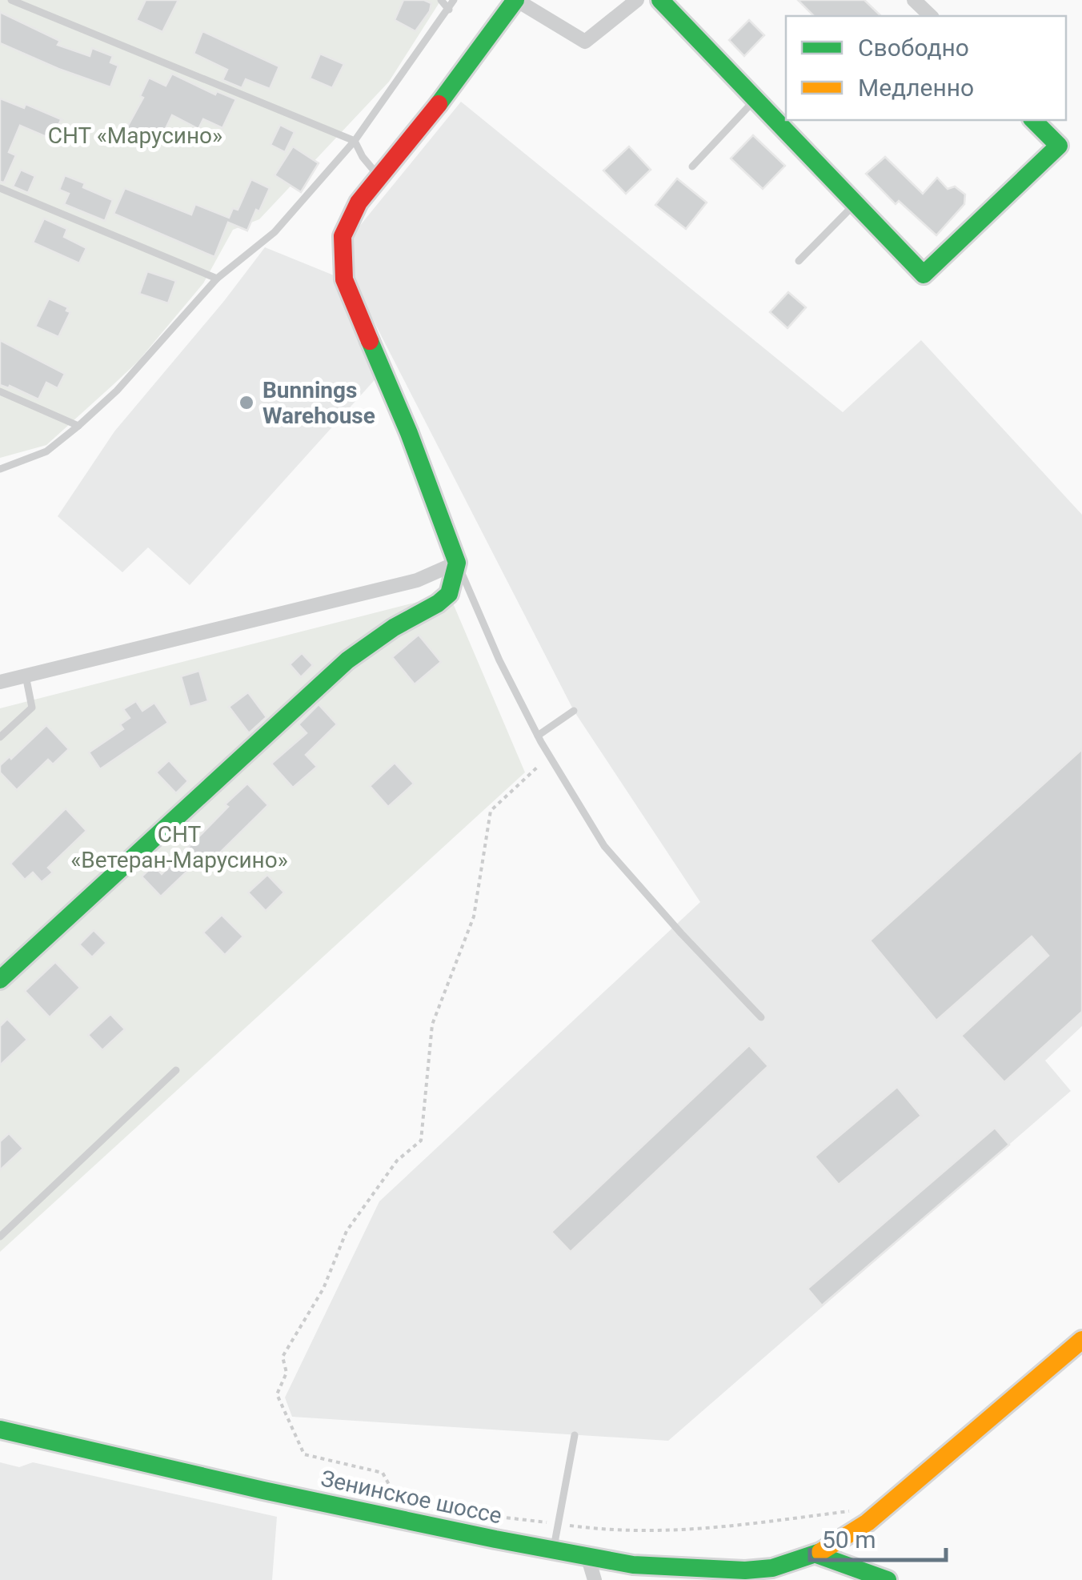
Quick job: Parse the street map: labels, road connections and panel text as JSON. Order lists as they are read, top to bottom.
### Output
{
  "streets": {
    "street": ["Зенинское шоссе"]
  },
  "parks": ["СНТ «Марусино»", "СНТ «Ветеран-Марусино»"],
  "places": ["Bunnings Warehouse"],
  "legend": ["Свободно", "Медленно"],
  "scale_bar": "50 m"
}
